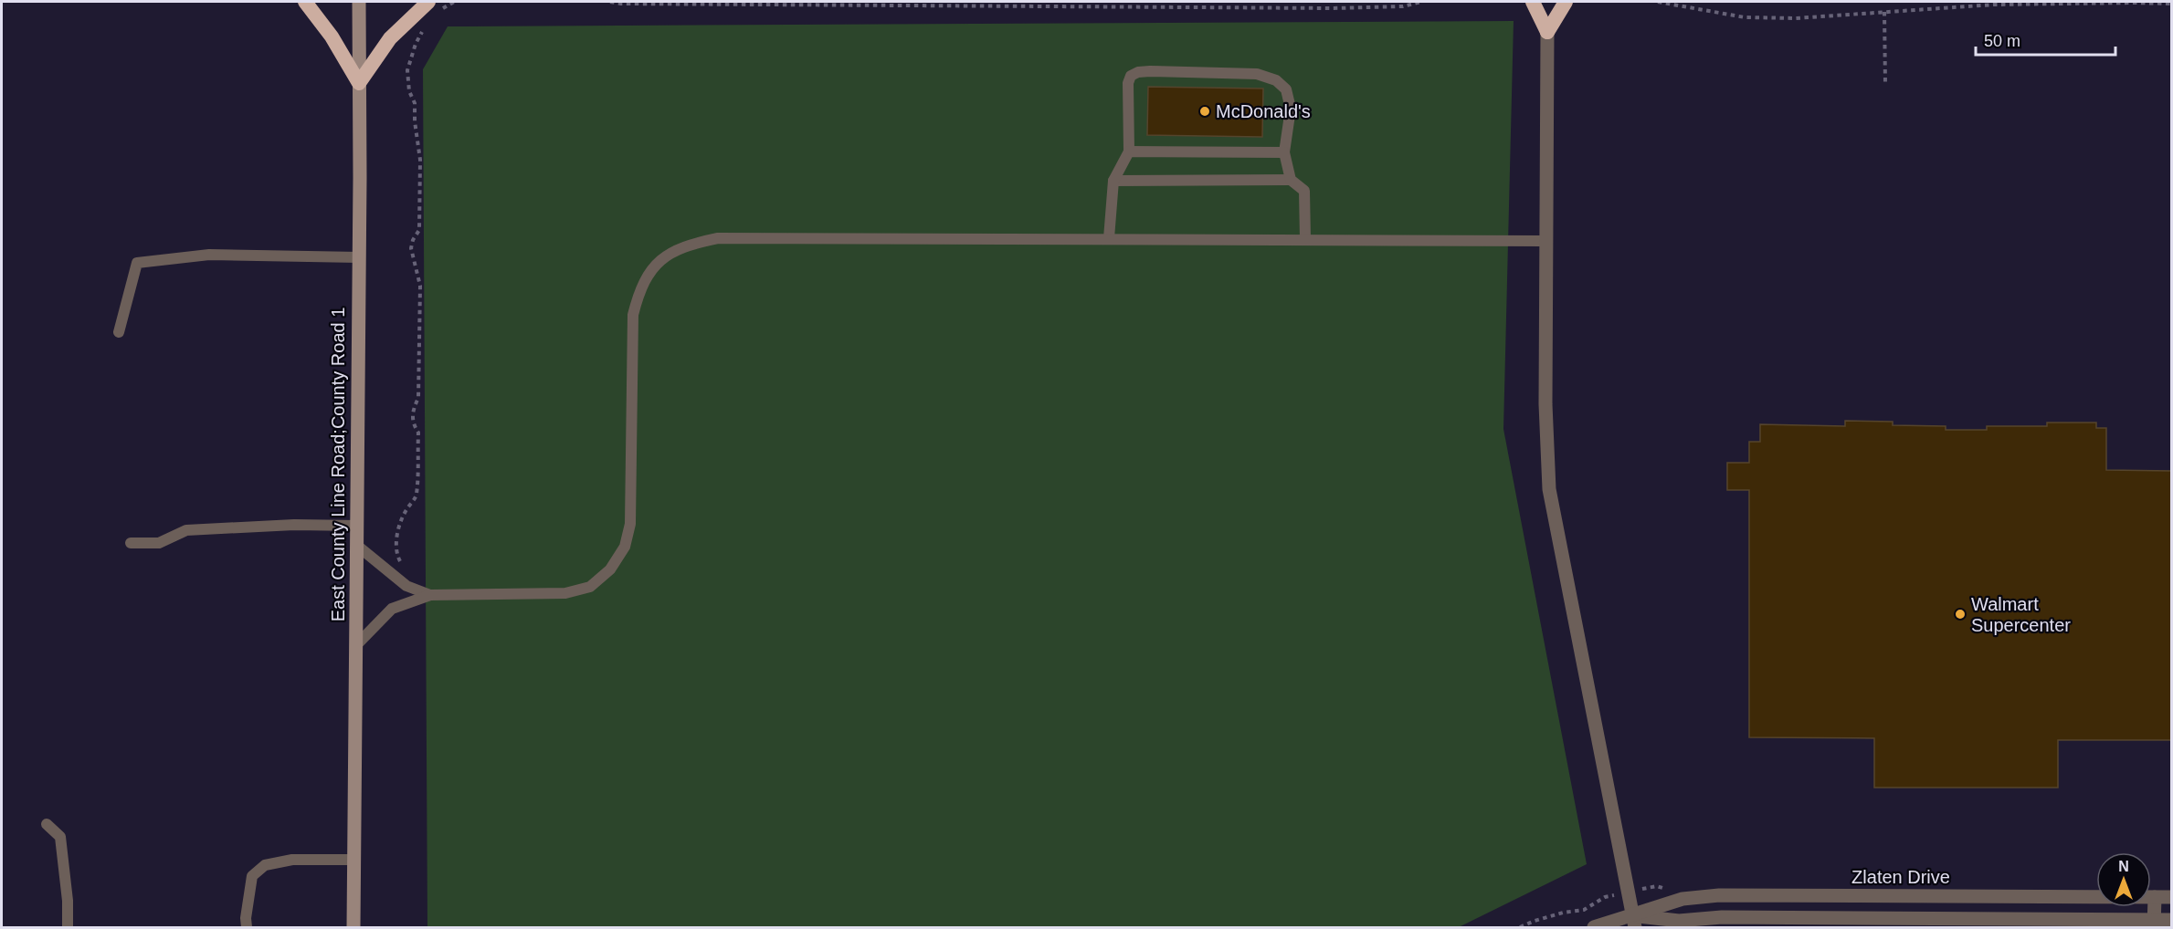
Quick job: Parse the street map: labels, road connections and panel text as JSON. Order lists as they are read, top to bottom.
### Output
{
  "streets": {
    "main road": ["East County Line Road;County Road 1"],
    "street": ["Zlaten Drive"]
  },
  "places": ["McDonald's", "Walmart Supercenter"],
  "scale_bar": "50 m",
  "north": "top"
}
